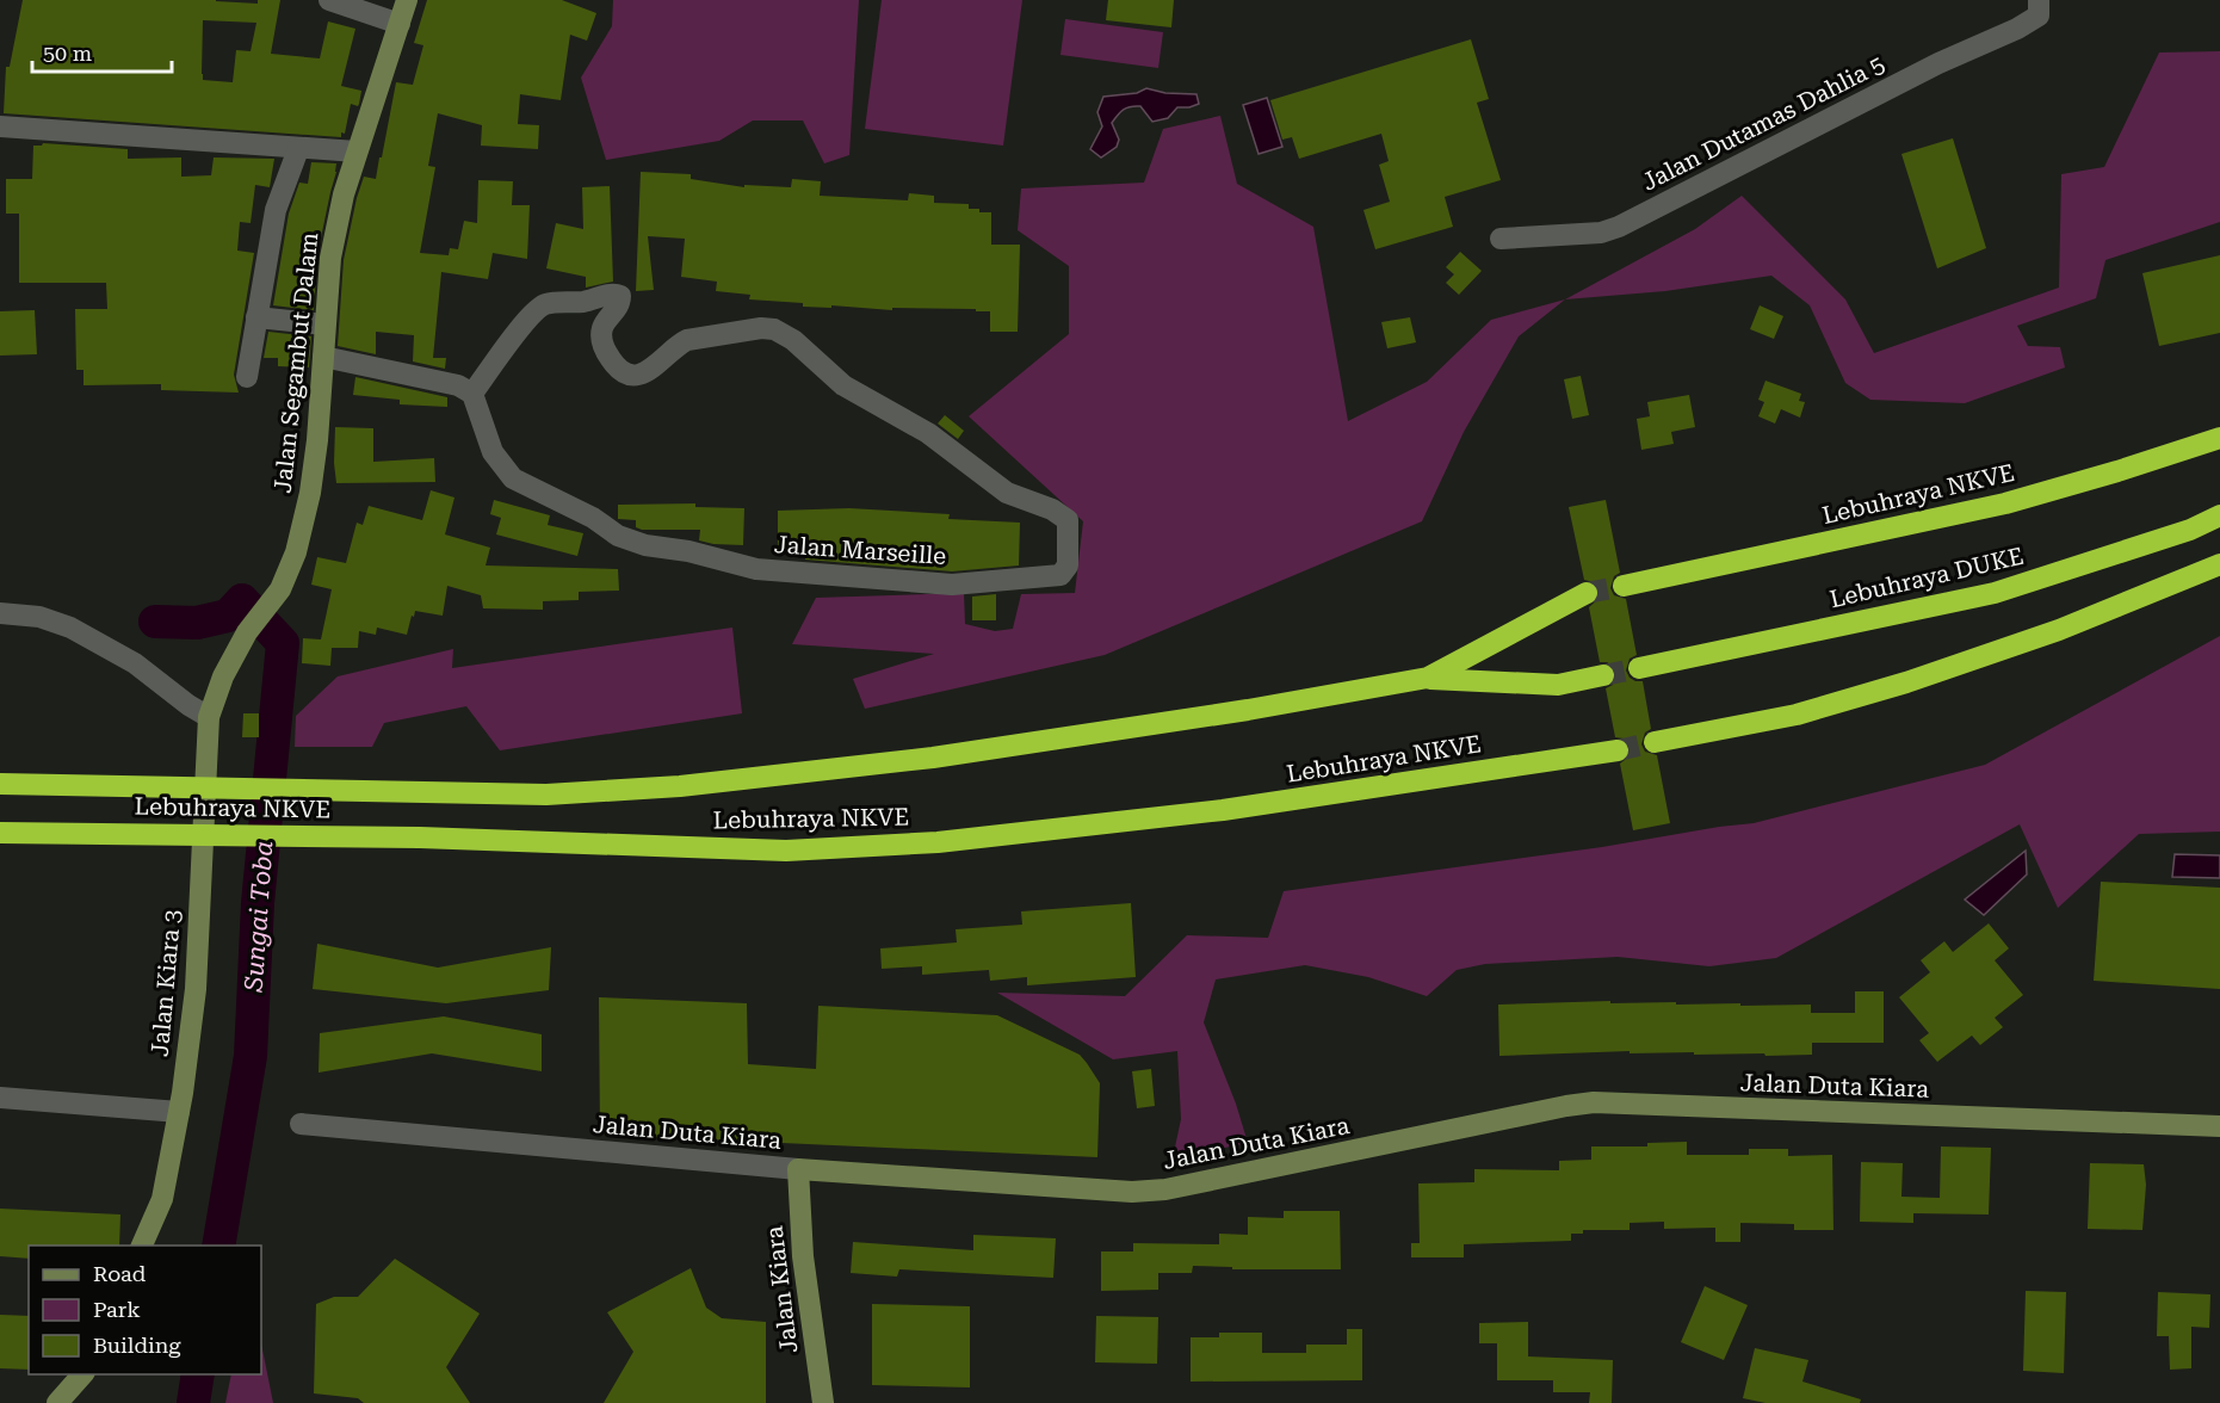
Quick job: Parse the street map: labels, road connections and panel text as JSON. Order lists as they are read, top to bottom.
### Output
{
  "streets": {
    "highway": ["Lebuhraya NKVE", "Lebuhraya DUKE"],
    "main road": [
      "Jalan Segambut Dalam",
      "Jalan Kiara 3",
      "Jalan Duta Kiara",
      "Jalan Kiara"
    ],
    "street": ["Jalan Dutamas Dahlia 5", "Jalan Marseille"]
  },
  "crossings": [
    ["Jalan Segambut Dalam", "Jalan Kiara 3"],
    ["Jalan Duta Kiara", "Jalan Kiara"]
  ],
  "water": ["Sungai Toba"],
  "legend": ["Road", "Park", "Building"],
  "scale_bar": "50 m"
}
